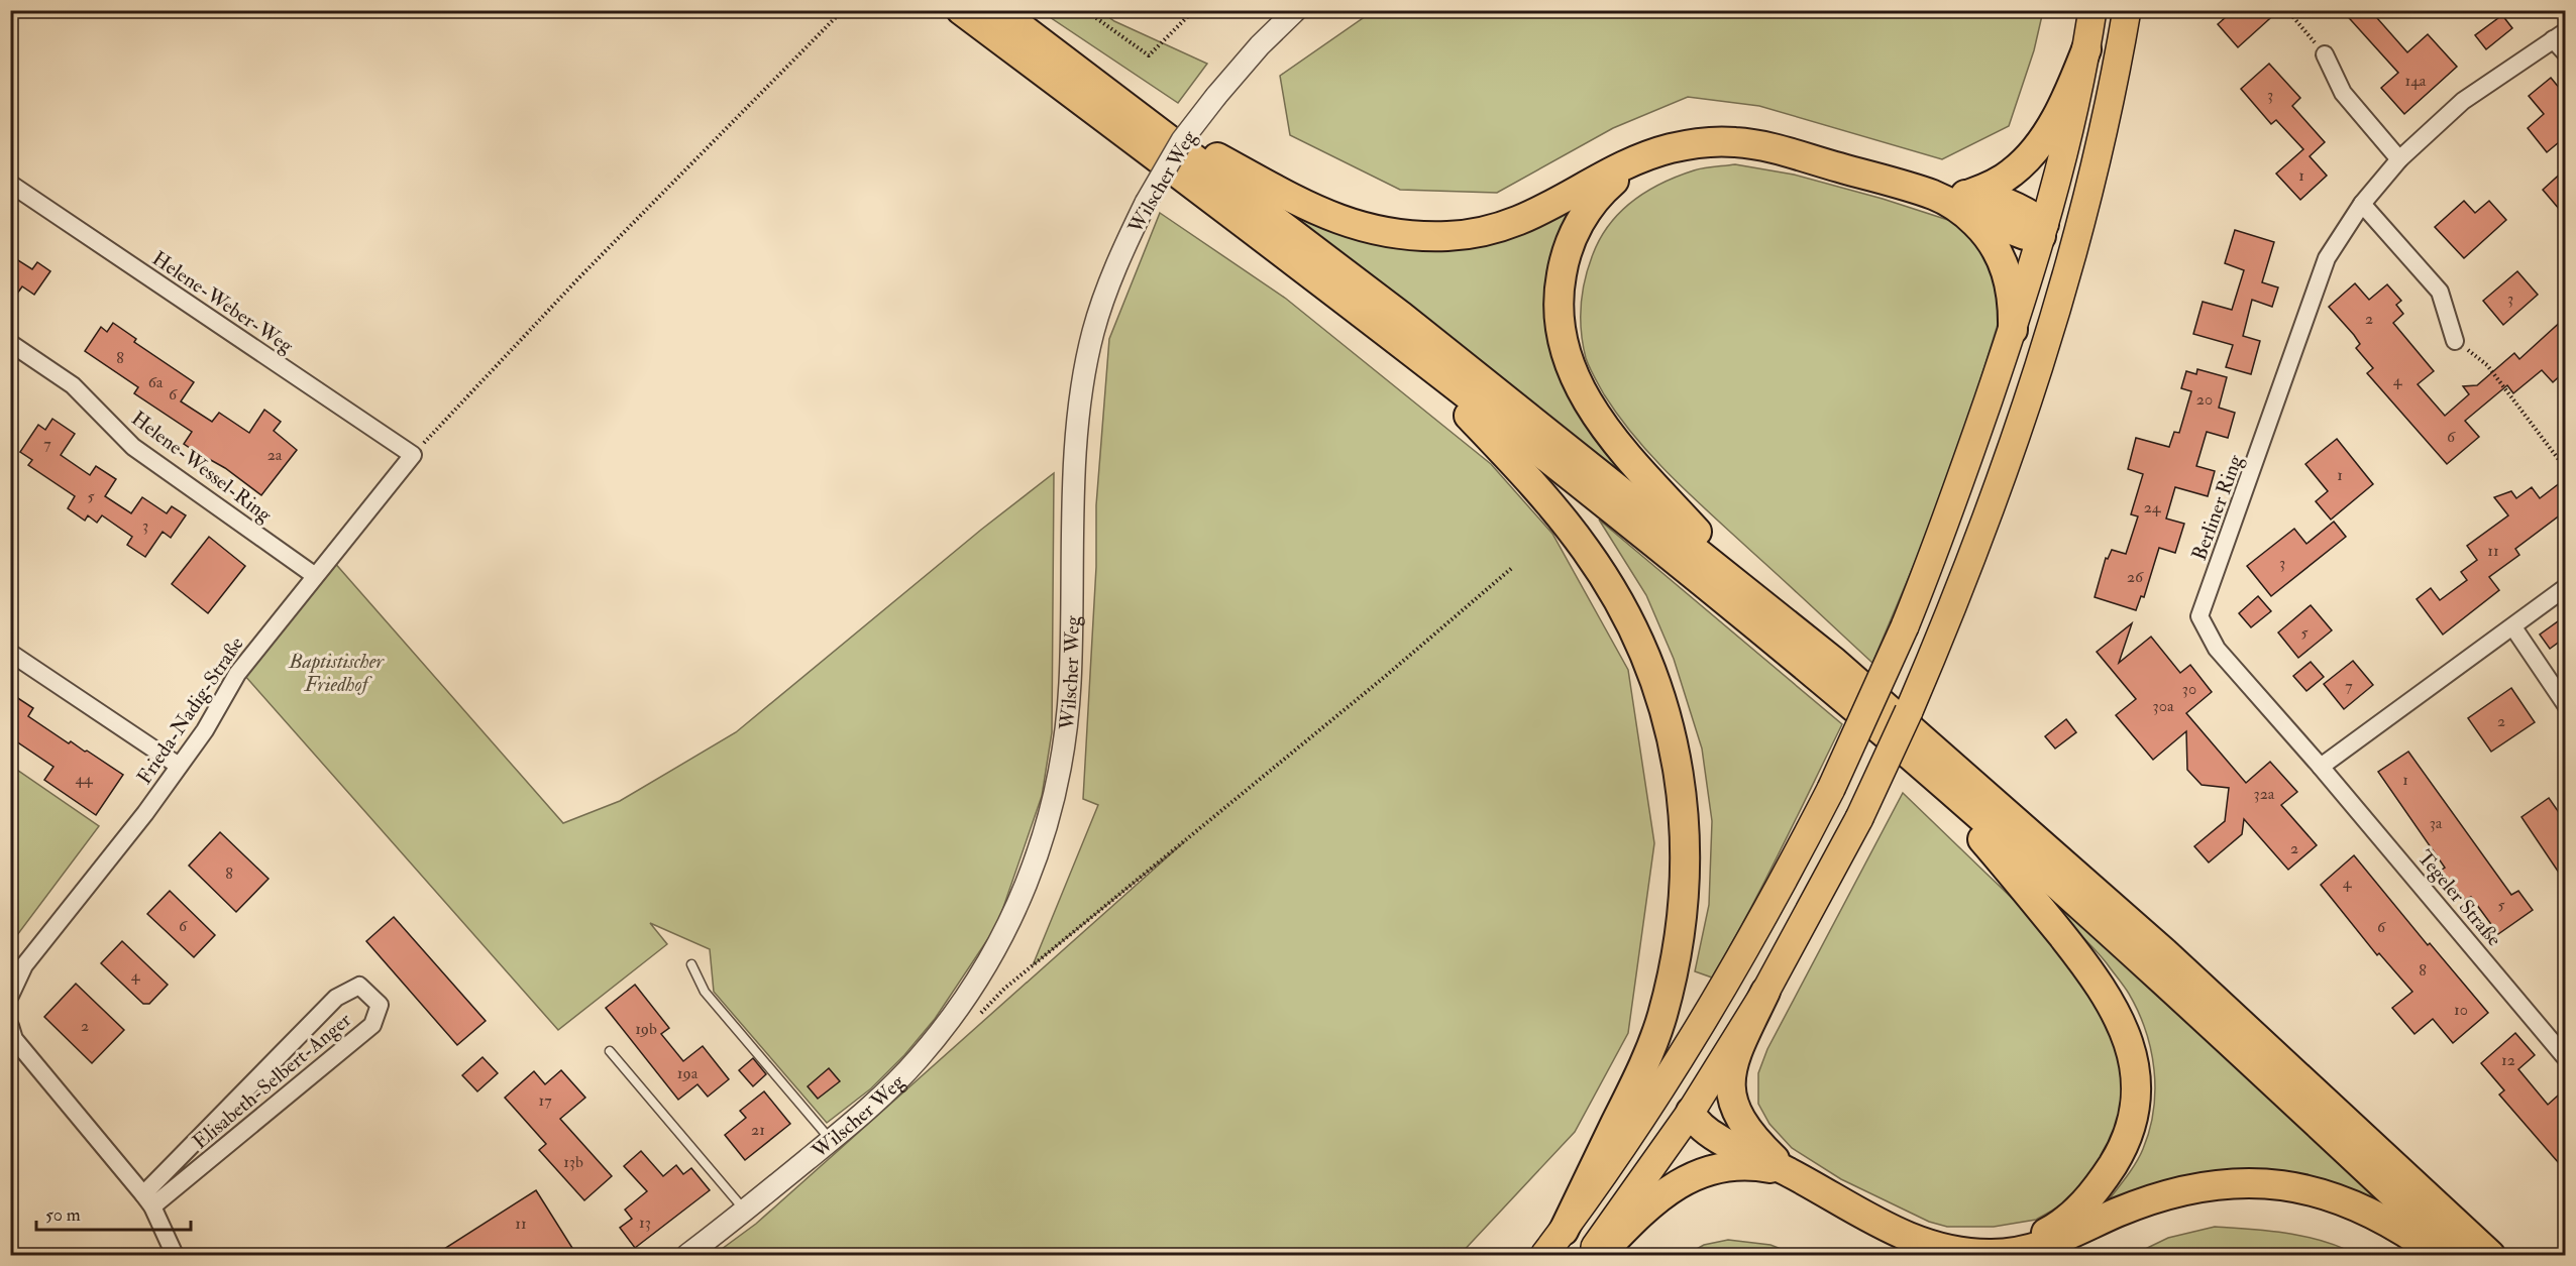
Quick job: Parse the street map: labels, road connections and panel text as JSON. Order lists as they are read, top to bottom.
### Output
{
  "streets": {
    "street": [
      "Wilscher Weg",
      "Helene-Weber-Weg",
      "Helene-Wessel-Ring",
      "Berliner Ring",
      "Frieda-Nadig-Straße",
      "Tegeler Straße",
      "Elisabeth-Selbert-Anger"
    ]
  },
  "crossings": [
    ["Helene-Weber-Weg", "Frieda-Nadig-Straße"],
    ["Helene-Wessel-Ring", "Frieda-Nadig-Straße"],
    ["Berliner Ring", "Tegeler Straße"]
  ],
  "parks": ["Baptistischer Friedhof"],
  "house_numbers": [
    "14a",
    "3",
    "1",
    "3",
    "2",
    "8",
    "4",
    "6a",
    "6",
    "20",
    "6",
    "7",
    "2a",
    "1",
    "5",
    "24",
    "3",
    "11",
    "3",
    "26",
    "5",
    "7",
    "30",
    "30a",
    "2",
    "44",
    "1",
    "32a",
    "3a",
    "2",
    "8",
    "4",
    "5",
    "6",
    "6",
    "8",
    "4",
    "10",
    "2",
    "19b",
    "12",
    "19a",
    "17",
    "21",
    "13b",
    "13",
    "11"
  ],
  "scale_bar": "50 m"
}
